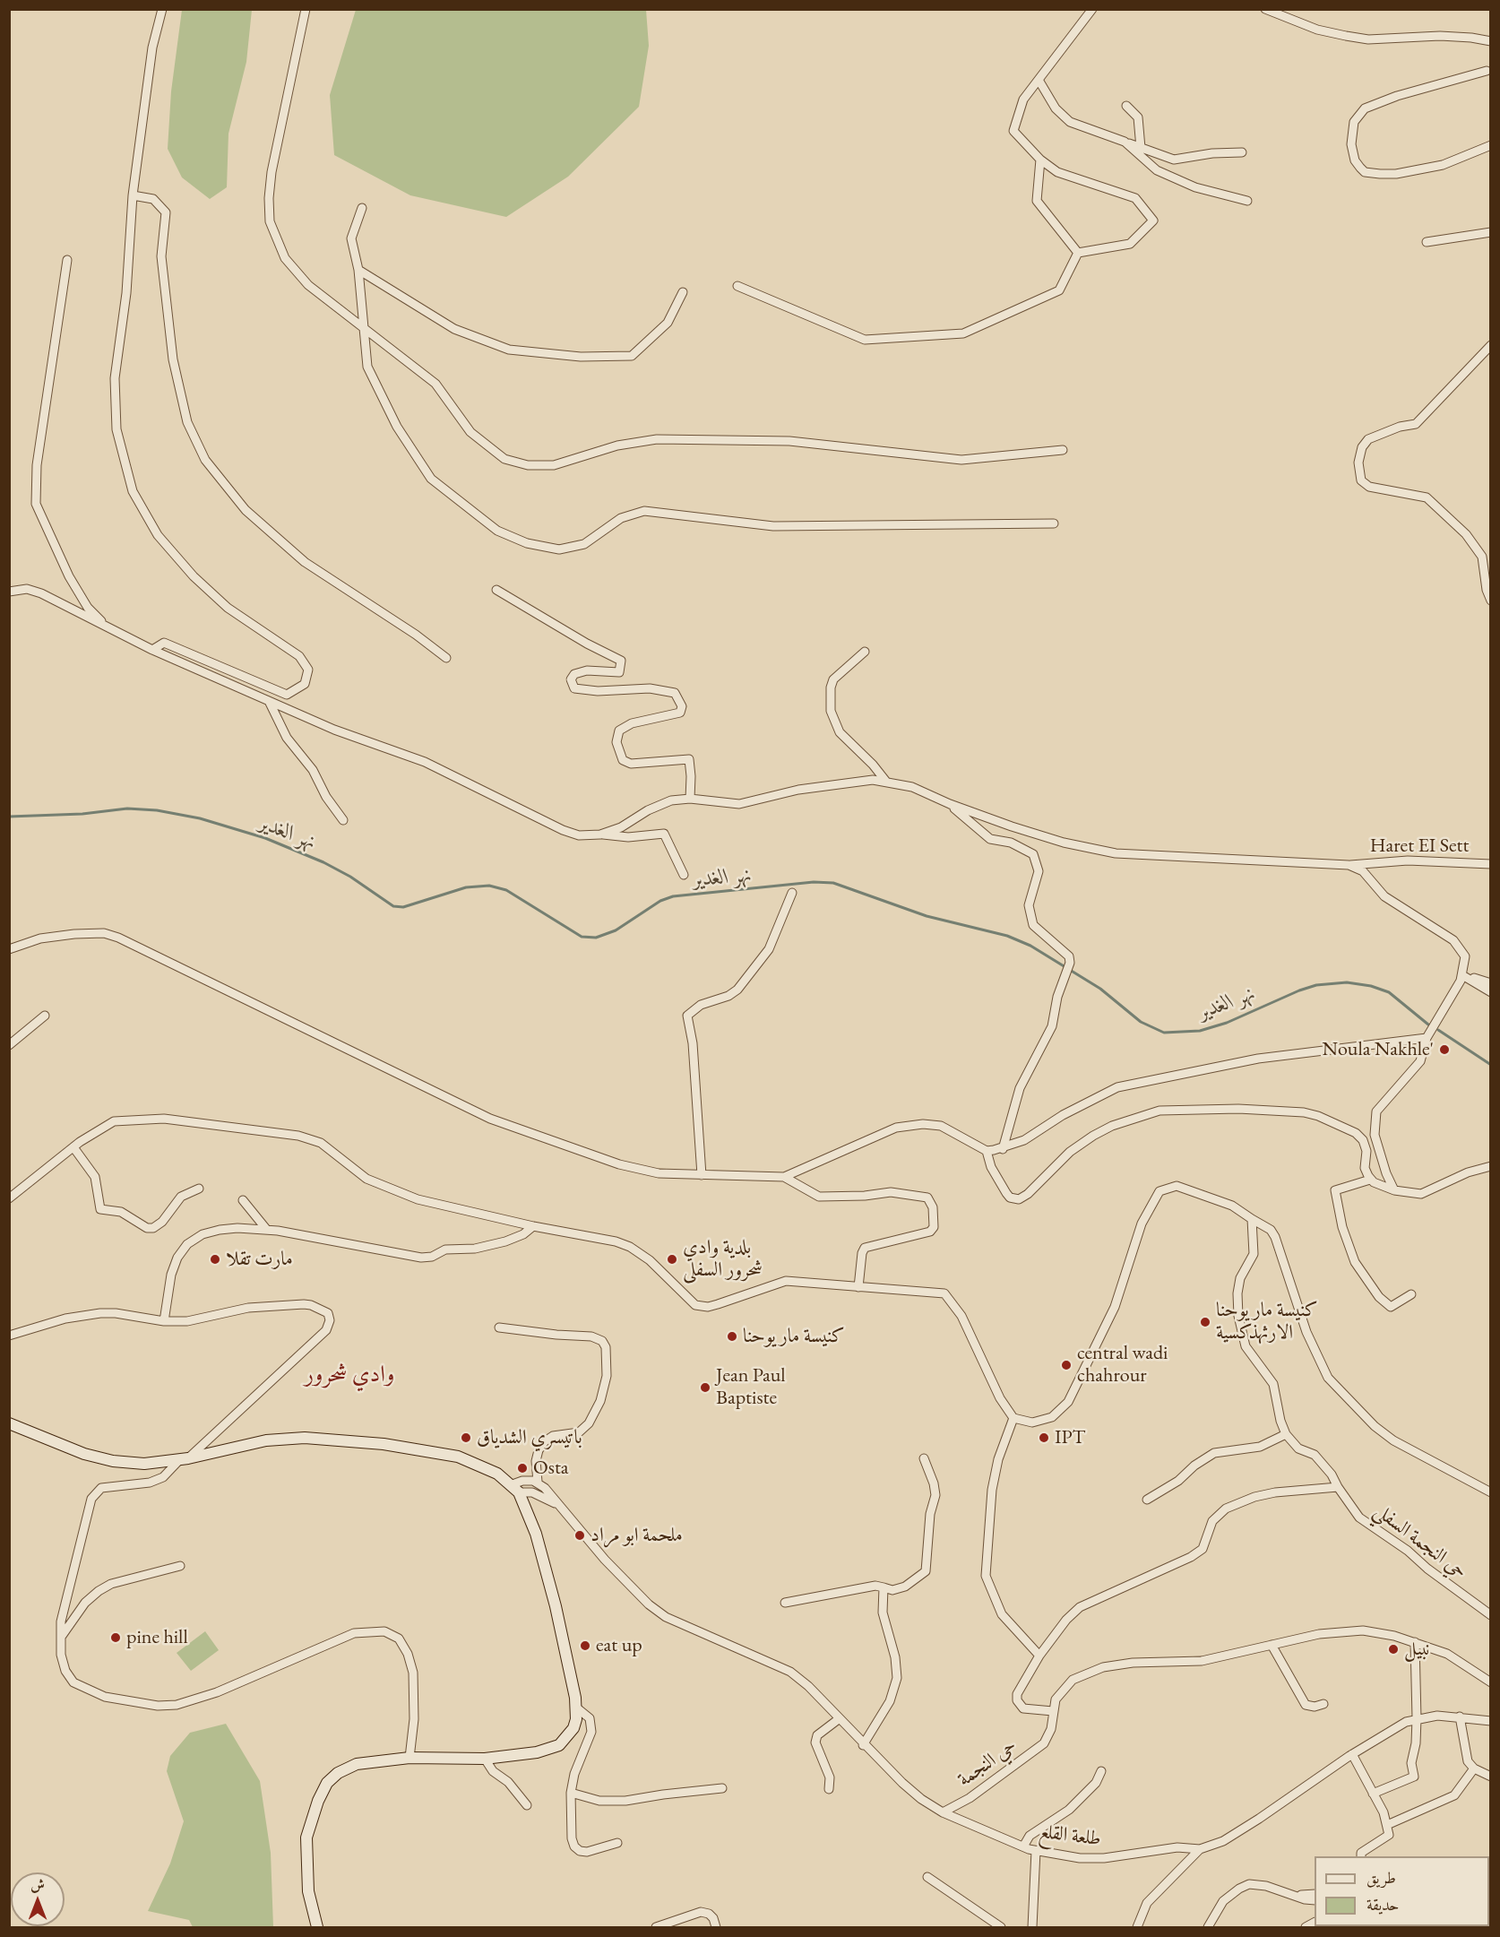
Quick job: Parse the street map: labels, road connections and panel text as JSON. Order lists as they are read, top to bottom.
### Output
{
  "streets": {
    "street": [
      "Haret EI Sett",
      "حي النجمة السفلي",
      "حي النجمة",
      "طلعة القلع"
    ]
  },
  "crossings": [
    ["حي النجمة", "طلعة القلع"]
  ],
  "districts": ["وادي شحرور"],
  "water": ["نهر الغدير"],
  "places": [
    "Noula Nakhle'",
    "مارت تقلا",
    "بلدية وادي شحرور السفلى",
    "كنيسة مار يوحنا الارثهذكسية",
    "كنيسة مار يوحنا",
    "central wadi chahrour",
    "Jean Paul Baptiste",
    "باتيسري الشدياق",
    "IPT",
    "Osta",
    "ملحمة ابو مراد",
    "pine hill",
    "eat up",
    "نبيل"
  ],
  "legend": ["طريق", "حديقة"],
  "north": "top"
}
